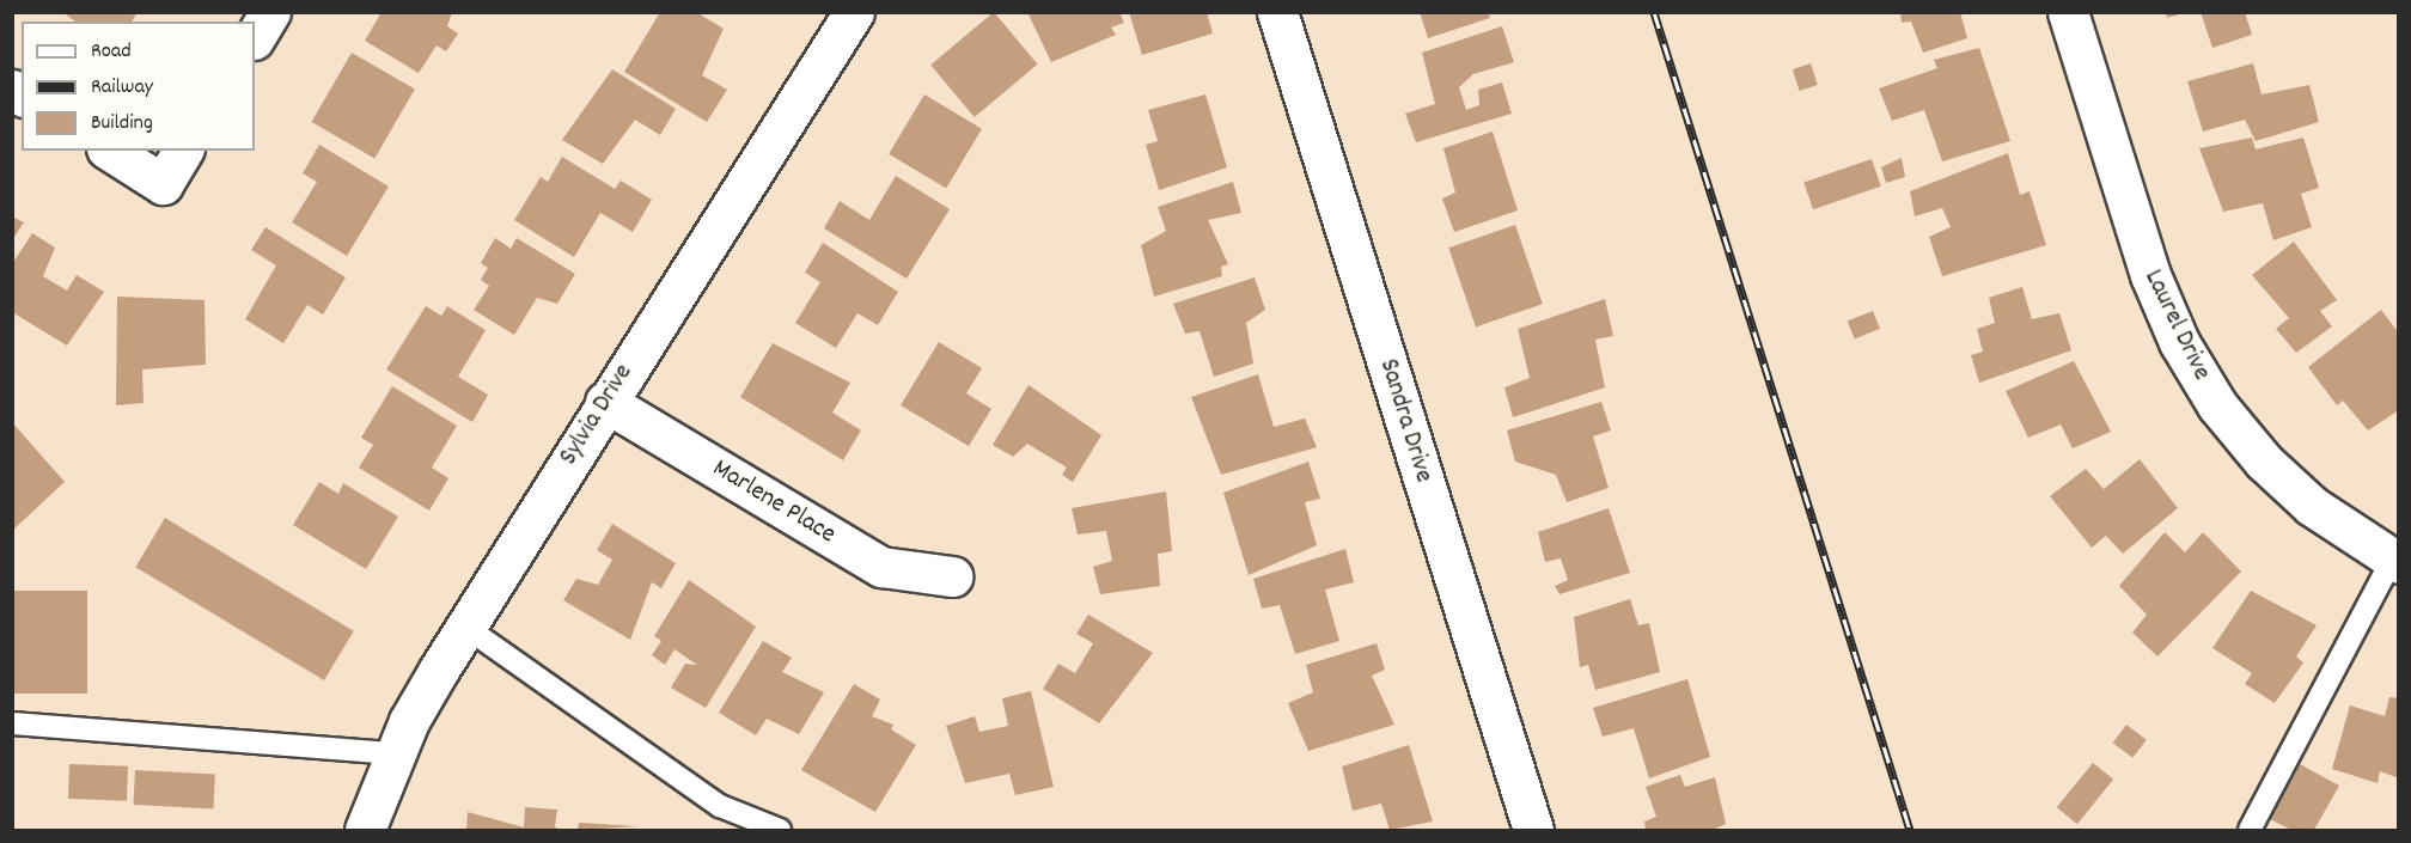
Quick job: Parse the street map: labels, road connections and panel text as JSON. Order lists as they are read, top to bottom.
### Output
{
  "streets": {
    "street": [
      "Laurel Drive",
      "Sylvia Drive",
      "Sandra Drive",
      "Marlene Place"
    ]
  },
  "crossings": [
    ["Sylvia Drive", "Marlene Place"]
  ],
  "legend": ["Road", "Railway", "Building"]
}
